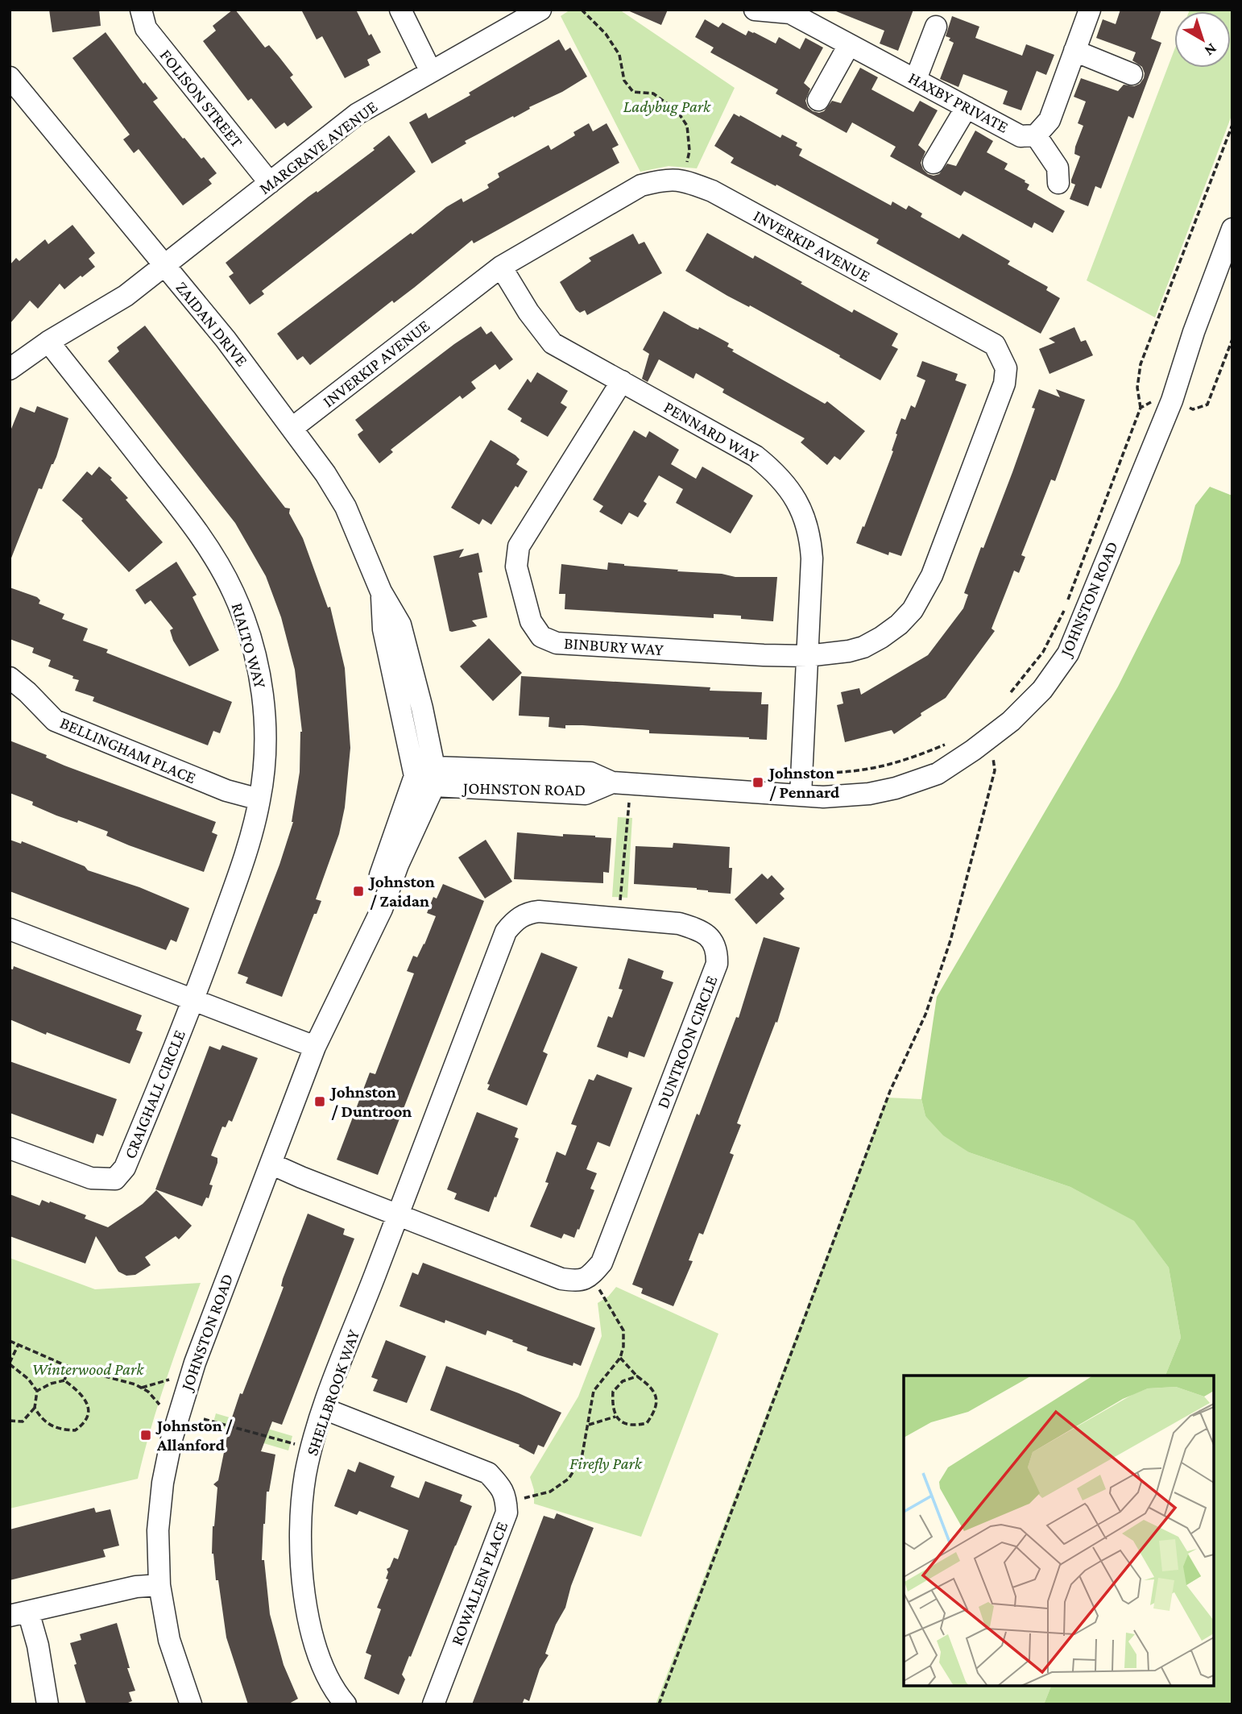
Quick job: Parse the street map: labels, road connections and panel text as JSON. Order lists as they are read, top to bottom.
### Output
{
  "streets": {
    "street": [
      "FOLISON STREET",
      "HAXBY PRIVATE",
      "MARGRAVE AVENUE",
      "INVERKIP AVENUE",
      "ZAIDAN DRIVE",
      "PENNARD WAY",
      "JOHNSTON ROAD",
      "RIALTO WAY",
      "BINBURY WAY",
      "BELLINGHAM PLACE",
      "DUNTROON CIRCLE",
      "CRAIGHALL CIRCLE",
      "SHELLBROOK WAY",
      "ROWALLEN PLACE"
    ]
  },
  "crossings": [
    ["FOLISON STREET", "MARGRAVE AVENUE"],
    ["MARGRAVE AVENUE", "ZAIDAN DRIVE"],
    ["INVERKIP AVENUE", "ZAIDAN DRIVE"],
    ["INVERKIP AVENUE", "PENNARD WAY"],
    ["INVERKIP AVENUE", "BINBURY WAY"],
    ["ZAIDAN DRIVE", "JOHNSTON ROAD"],
    ["PENNARD WAY", "JOHNSTON ROAD"],
    ["PENNARD WAY", "BINBURY WAY"],
    ["RIALTO WAY", "BELLINGHAM PLACE"],
    ["RIALTO WAY", "CRAIGHALL CIRCLE"],
    ["DUNTROON CIRCLE", "SHELLBROOK WAY"],
    ["SHELLBROOK WAY", "ROWALLEN PLACE"]
  ],
  "parks": ["Ladybug Park", "Winterwood Park", "Firefly Park"],
  "places": {
    "transit": [
      "Johnston / Pennard",
      "Johnston / Zaidan",
      "Johnston / Duntroon",
      "Johnston / Allanford"
    ]
  },
  "north": "bottom right"
}
